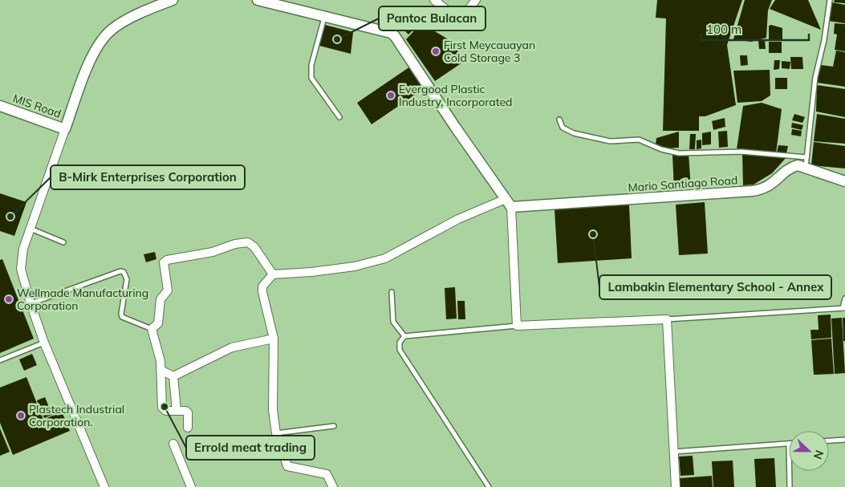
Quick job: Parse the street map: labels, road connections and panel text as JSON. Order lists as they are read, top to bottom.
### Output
{
  "streets": {
    "street": ["MIS Road", "Mario Santiago Road"]
  },
  "places": [
    "Pantoc Bulacan",
    "First Meycauayan Cold Storage 3",
    "Evergood Plastic Industry, Incorporated",
    "B-Mirk Enterprises Corporation",
    "Lambakin Elementary School - Annex",
    "Wellmade Manufacturing Corporation",
    "Errold meat trading",
    "Plastech Industrial Corporation."
  ],
  "scale_bar": "100 m",
  "north": "right"
}
